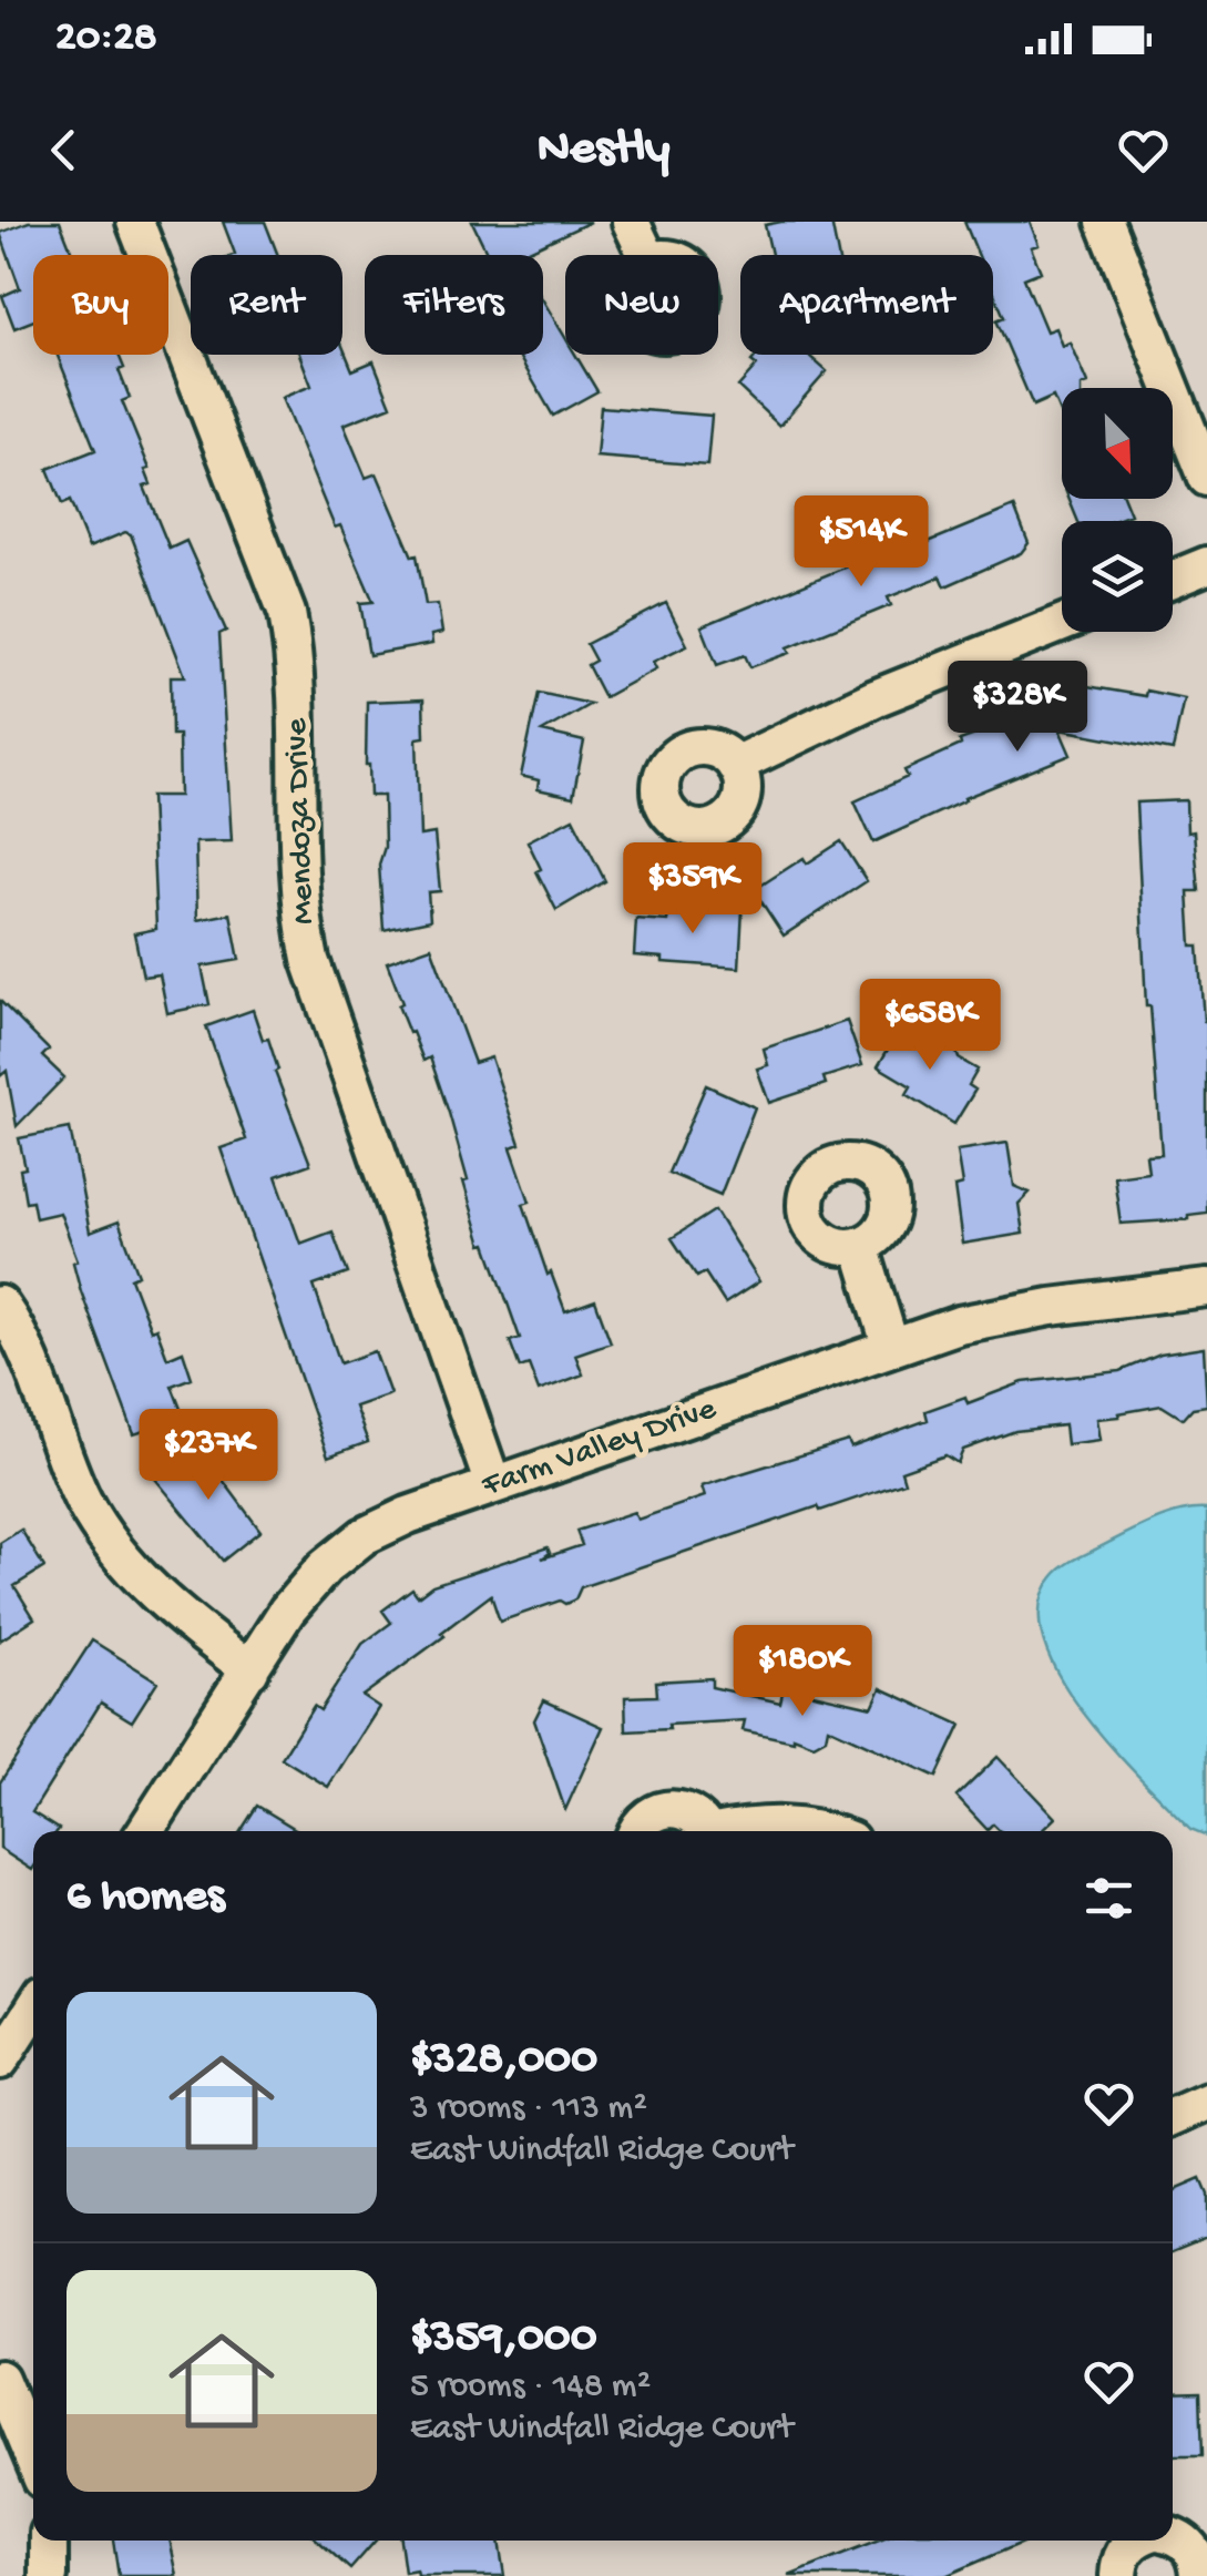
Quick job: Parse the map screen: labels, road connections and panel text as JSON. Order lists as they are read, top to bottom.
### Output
{
  "streets": {
    "street": ["Mendoza Drive", "Farm Valley Drive"]
  },
  "crossings": [
    ["Mendoza Drive", "Farm Valley Drive"]
  ],
  "north": "bottom right",
  "page": {
    "status": "20:28",
    "header": "Nestly",
    "chip": [
      "Buy",
      "Rent",
      "Filters",
      "New",
      "Apartment"
    ],
    "price": [
      "$514K",
      "$328K",
      "$359K",
      "$658K",
      "$237K",
      "$180K"
    ],
    "heading": "6 homes",
    "list": [
      {
        "name": "$328,000",
        "note": "3 rooms · 113 m² · East Windfall Ridge Court"
      },
      {
        "name": "$359,000",
        "note": "5 rooms · 148 m² · East Windfall Ridge Court"
      }
    ]
  }
}
